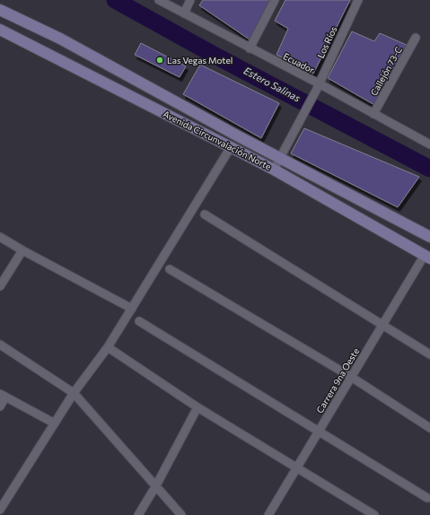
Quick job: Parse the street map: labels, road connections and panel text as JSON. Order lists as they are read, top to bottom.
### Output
{
  "streets": {
    "main road": ["Avenida Circunvalación Norte"],
    "street": [
      "Los Ríos",
      "Ecuador",
      "Callejón 73-C",
      "Carrera 9na Oeste"
    ]
  },
  "crossings": [
    ["Los Ríos", "Ecuador"],
    ["Los Ríos", "Avenida Circunvalación Norte"],
    ["Ecuador", "Callejón 73-C"],
    ["Avenida Circunvalación Norte", "Carrera 9na Oeste"]
  ],
  "water": ["Estero Salinas"],
  "places": ["Las Vegas Motel"]
}
